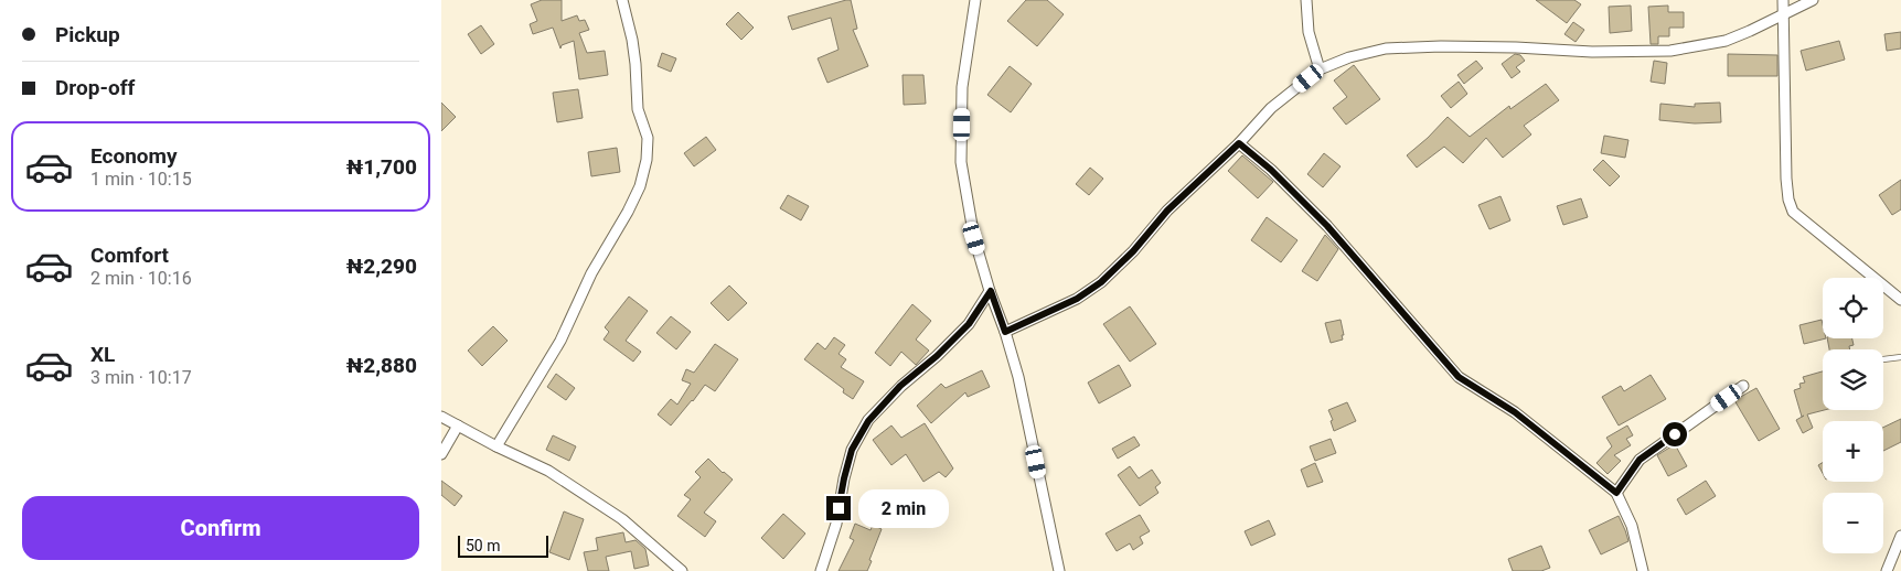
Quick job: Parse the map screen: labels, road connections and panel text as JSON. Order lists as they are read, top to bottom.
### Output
{
  "scale_bar": "50 m",
  "page": {
    "banner": ["Pickup", "Drop-off"],
    "list": [
      {
        "name": "Economy",
        "note": "1 min · 10:15",
        "value": "₦1,700"
      },
      {
        "name": "Comfort",
        "note": "2 min · 10:16",
        "value": "₦2,290"
      },
      {
        "name": "XL",
        "note": "3 min · 10:17",
        "value": "₦2,880"
      }
    ],
    "map_buttons": ["+", "−"],
    "buttons": "Confirm",
    "bubble": "2 min",
    "scale": "50 m"
  }
}
